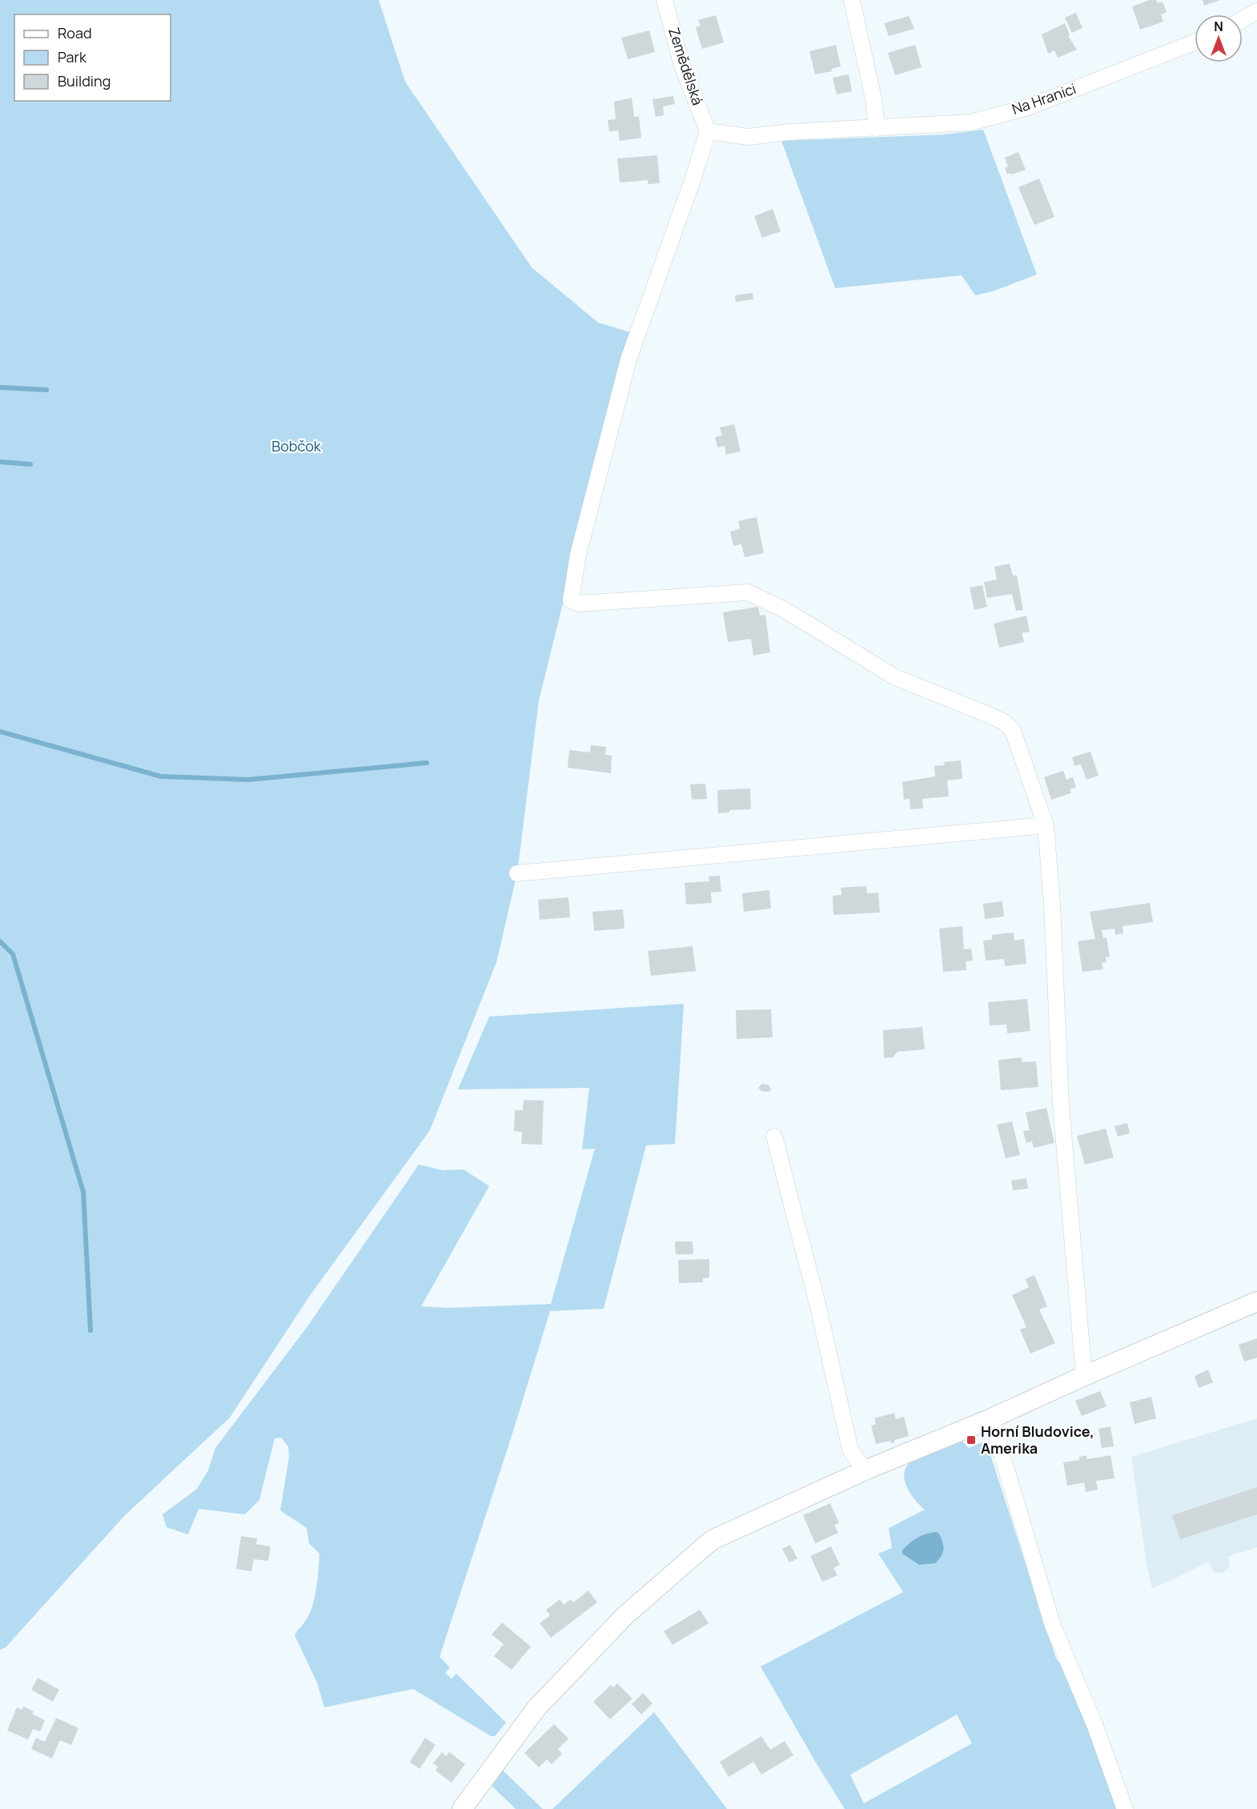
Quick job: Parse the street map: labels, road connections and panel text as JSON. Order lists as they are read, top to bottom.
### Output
{
  "streets": {
    "street": ["Zemědělská", "Na Hranici"]
  },
  "crossings": [
    ["Zemědělská", "Na Hranici"]
  ],
  "parks": ["Bobčok"],
  "places": {
    "transit": ["Horní Bludovice, Amerika"]
  },
  "legend": ["Road", "Park", "Building"],
  "north": "top"
}
